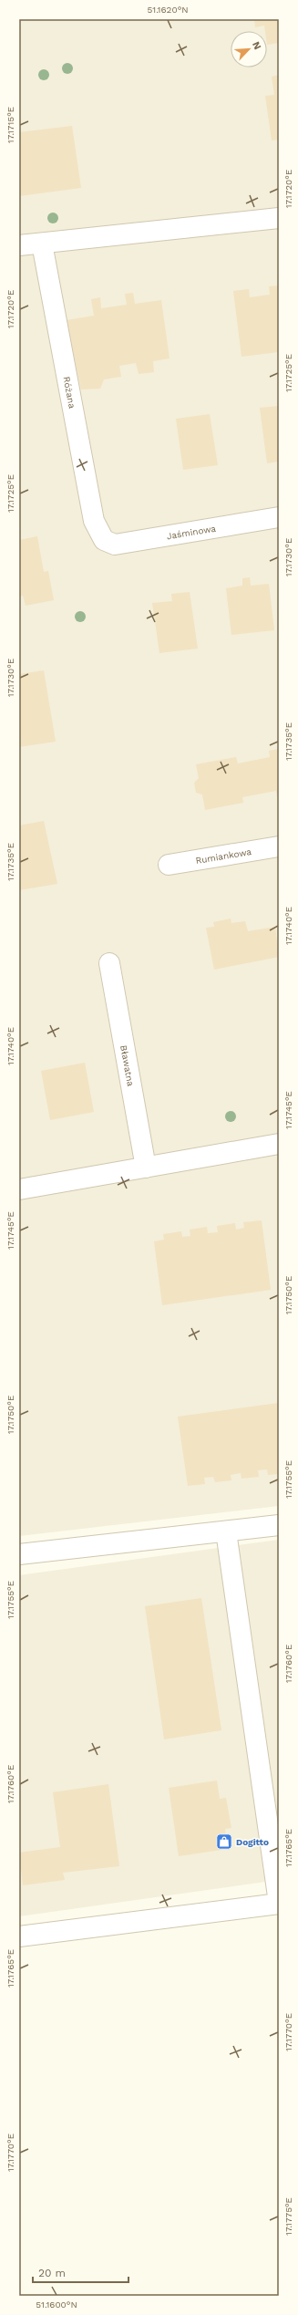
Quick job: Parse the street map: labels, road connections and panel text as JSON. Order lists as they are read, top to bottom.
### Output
{
  "streets": {
    "street": [
      "Różana",
      "Jaśminowa",
      "Rumiankowa",
      "Bławatna"
    ]
  },
  "crossings": [
    ["Różana", "Jaśminowa"]
  ],
  "places": {
    "shop": ["Dogitto"]
  },
  "scale_bar": "20 m",
  "north": "top right",
  "coordinates": [
    "51.1620°N",
    "17.1715°E",
    "17.1720°E",
    "17.1725°E",
    "17.1730°E",
    "17.1735°E",
    "17.1740°E",
    "17.1745°E",
    "17.1750°E",
    "17.1755°E",
    "17.1760°E",
    "17.1765°E",
    "17.1770°E",
    "17.1775°E",
    "51.1600°N"
  ]
}
